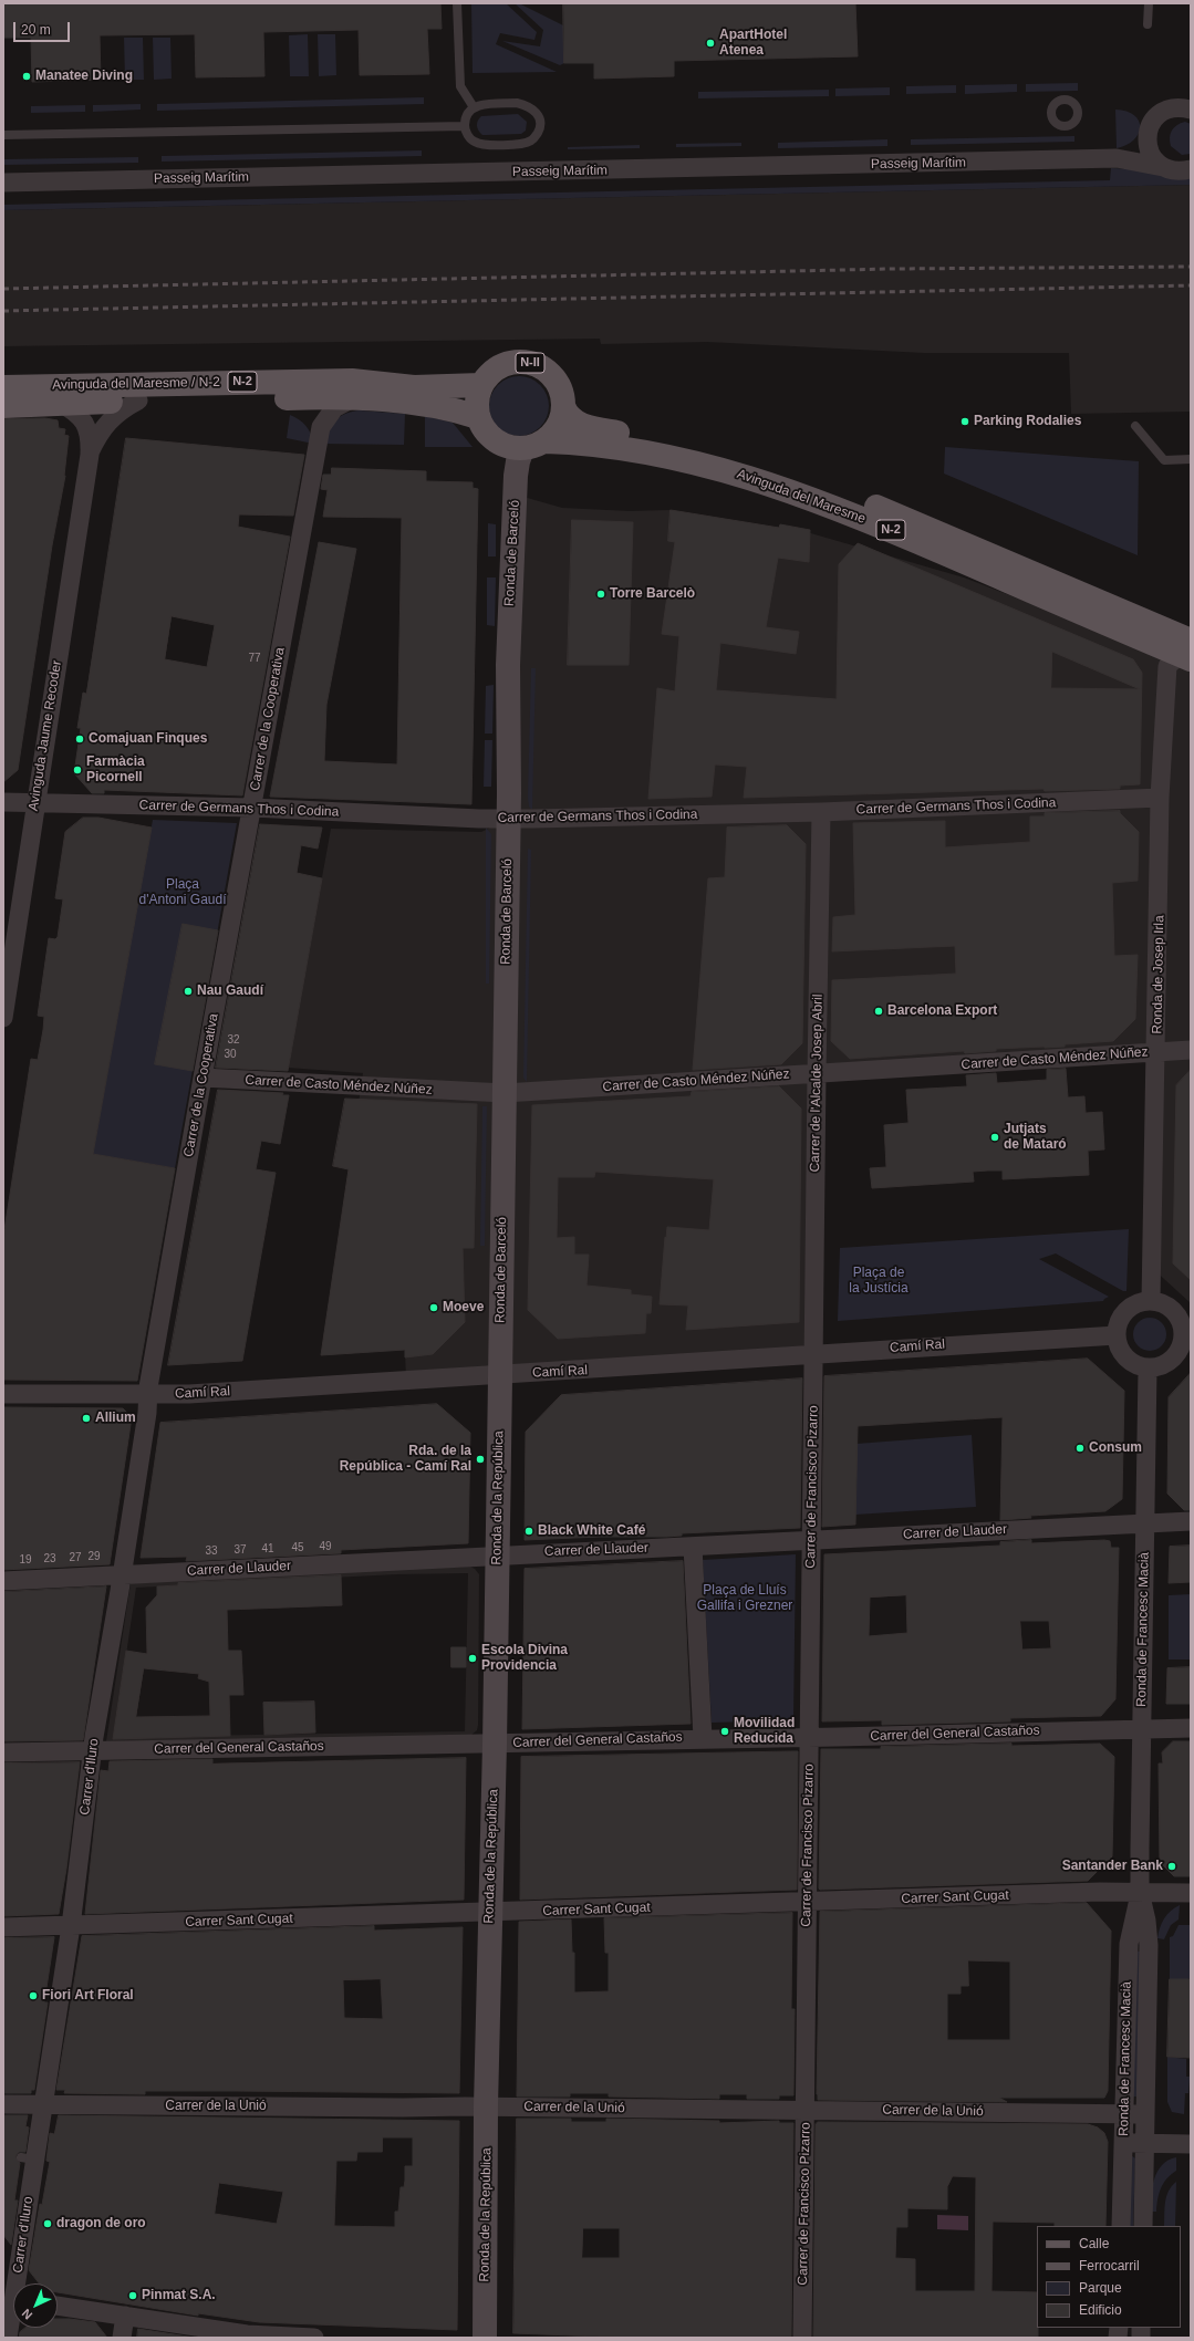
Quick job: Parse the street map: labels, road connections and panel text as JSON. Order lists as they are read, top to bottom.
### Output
{
  "streets": {
    "main road": [
      "N-II",
      "N-2",
      "Avinguda del Maresme / N-2",
      "Avinguda del Maresme"
    ],
    "street": [
      "Passeig Marítim",
      "Ronda de Barceló",
      "Carrer de la Cooperativa",
      "Avinguda Jaume Recoder",
      "Carrer de Germans Thos i Codina",
      "Ronda de Josep Irla",
      "Carrer de Casto Méndez Núñez",
      "Carrer de l'Alcalde Josep Abril",
      "Camí Ral",
      "Carrer de Francisco Pizarro",
      "Ronda de la República",
      "Carrer de Llauder",
      "Ronda de Francesc Macià",
      "Carrer del General Castaños",
      "Carrer d'Iluro",
      "Carrer Sant Cugat",
      "Carrer de la Unió"
    ]
  },
  "crossings": [
    ["N-II", "Avinguda del Maresme / N-2"],
    ["N-II", "Avinguda del Maresme"],
    ["N-II", "Ronda de Barceló"],
    ["Avinguda del Maresme / N-2", "Avinguda del Maresme"],
    ["Avinguda del Maresme / N-2", "Ronda de Barceló"],
    ["Avinguda del Maresme / N-2", "Carrer de la Cooperativa"],
    ["Avinguda del Maresme / N-2", "Avinguda Jaume Recoder"],
    ["Avinguda del Maresme", "Ronda de Barceló"],
    ["Avinguda del Maresme", "Ronda de Josep Irla"],
    ["Ronda de Barceló", "Carrer de Germans Thos i Codina"],
    ["Ronda de Barceló", "Carrer de Casto Méndez Núñez"],
    ["Ronda de Barceló", "Camí Ral"],
    ["Ronda de Barceló", "Ronda de la República"],
    ["Carrer de la Cooperativa", "Carrer de Germans Thos i Codina"],
    ["Carrer de la Cooperativa", "Carrer de Casto Méndez Núñez"],
    ["Carrer de la Cooperativa", "Camí Ral"],
    ["Carrer de la Cooperativa", "Carrer d'Iluro"],
    ["Avinguda Jaume Recoder", "Carrer de Germans Thos i Codina"],
    ["Carrer de Germans Thos i Codina", "Ronda de Josep Irla"],
    ["Carrer de Germans Thos i Codina", "Carrer de l'Alcalde Josep Abril"],
    ["Ronda de Josep Irla", "Carrer de Casto Méndez Núñez"],
    ["Ronda de Josep Irla", "Camí Ral"],
    ["Ronda de Josep Irla", "Ronda de Francesc Macià"],
    ["Carrer de Casto Méndez Núñez", "Carrer de l'Alcalde Josep Abril"],
    ["Carrer de l'Alcalde Josep Abril", "Camí Ral"],
    ["Carrer de l'Alcalde Josep Abril", "Carrer de Francisco Pizarro"],
    ["Camí Ral", "Carrer de Francisco Pizarro"],
    ["Camí Ral", "Ronda de la República"],
    ["Camí Ral", "Ronda de Francesc Macià"],
    ["Camí Ral", "Carrer d'Iluro"],
    ["Carrer de Francisco Pizarro", "Carrer de Llauder"],
    ["Carrer de Francisco Pizarro", "Carrer del General Castaños"],
    ["Carrer de Francisco Pizarro", "Carrer Sant Cugat"],
    ["Carrer de Francisco Pizarro", "Carrer de la Unió"],
    ["Ronda de la República", "Carrer de Llauder"],
    ["Ronda de la República", "Carrer del General Castaños"],
    ["Ronda de la República", "Carrer Sant Cugat"],
    ["Ronda de la República", "Carrer de la Unió"],
    ["Carrer de Llauder", "Ronda de Francesc Macià"],
    ["Carrer de Llauder", "Carrer d'Iluro"],
    ["Ronda de Francesc Macià", "Carrer del General Castaños"],
    ["Ronda de Francesc Macià", "Carrer Sant Cugat"],
    ["Ronda de Francesc Macià", "Carrer de la Unió"],
    ["Carrer del General Castaños", "Carrer d'Iluro"],
    ["Carrer d'Iluro", "Carrer Sant Cugat"],
    ["Carrer d'Iluro", "Carrer de la Unió"]
  ],
  "parks": ["Plaça d'Antoni Gaudí", "Plaça de la Justícia", "Plaça de Lluís Gallifa i Grezner"],
  "places": [
    "ApartHotel Atenea",
    "Manatee Diving",
    "Parking Rodalies",
    "Torre Barcelò",
    "Comajuan Finques",
    "Farmàcia Picornell",
    "Nau Gaudí",
    "Barcelona Export",
    "Jutjats de Mataró",
    "Moeve",
    "Allium",
    "Consum",
    "Rda. de la República - Camí Ral",
    "Black White Café",
    "Escola Divina Providencia",
    "Movilidad Reducida",
    "Santander Bank",
    "Fiori Art Floral",
    "dragon de oro",
    "Pinmat S.A."
  ],
  "house_numbers": [
    "77",
    "32",
    "30",
    "49",
    "45",
    "41",
    "37",
    "33",
    "29",
    "27",
    "23",
    "19"
  ],
  "legend": [
    "Calle",
    "Ferrocarril",
    "Parque",
    "Edificio"
  ],
  "scale_bar": "20 m",
  "north": "bottom left"
}
